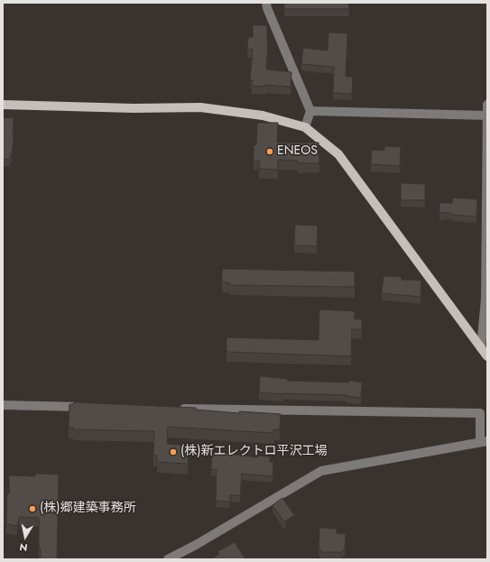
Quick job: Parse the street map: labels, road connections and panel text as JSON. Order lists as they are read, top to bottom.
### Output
{
  "places": ["ENEOS", "(株)新エレクトロ平沢工場", "(株)郷建築事務所"],
  "north": "bottom"
}
